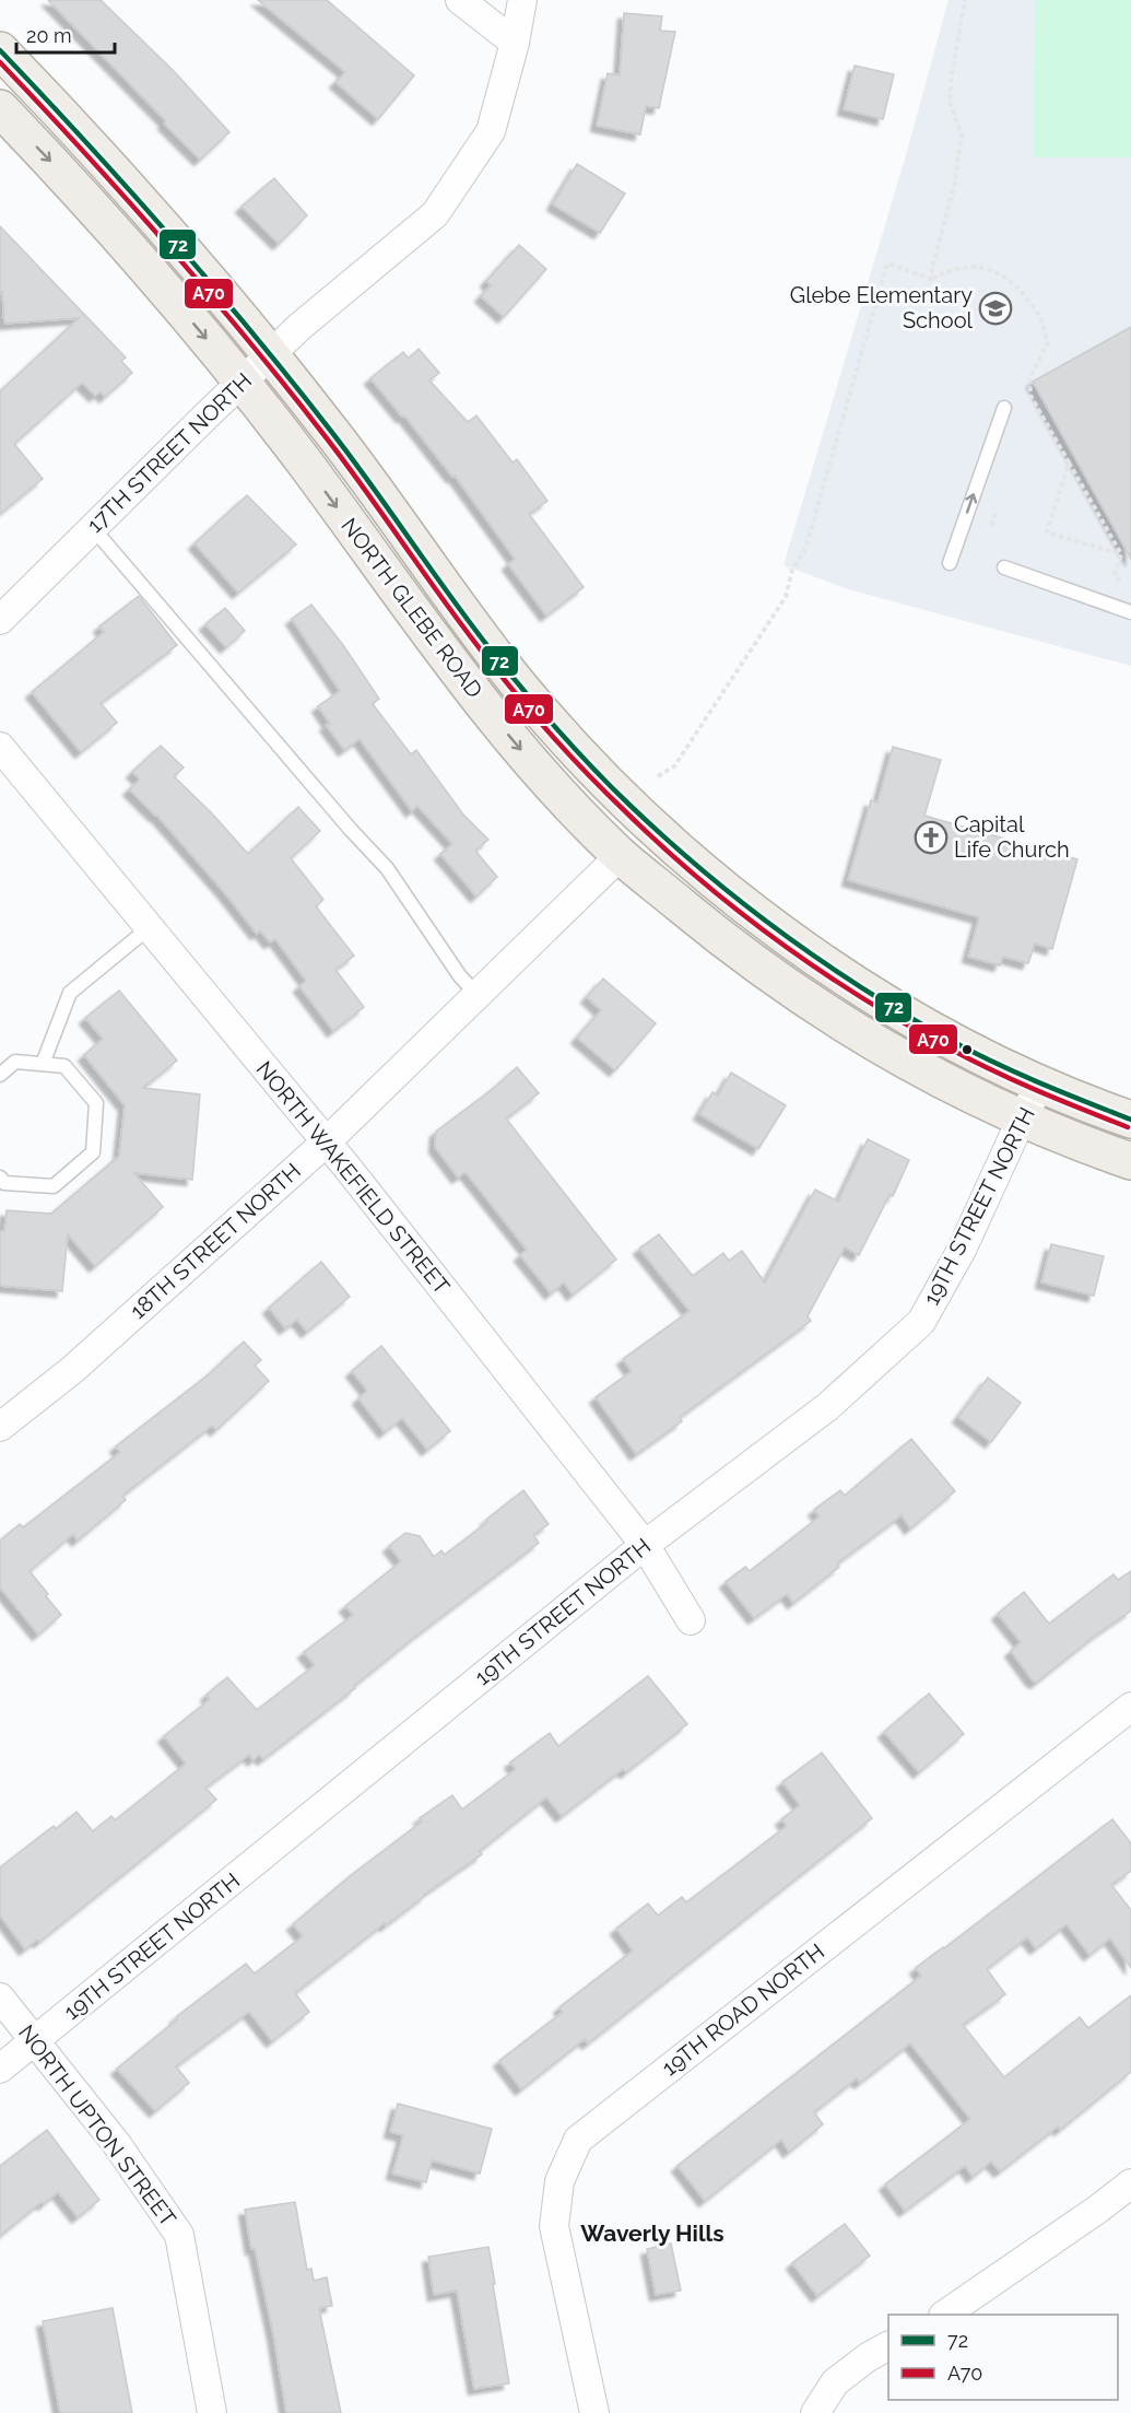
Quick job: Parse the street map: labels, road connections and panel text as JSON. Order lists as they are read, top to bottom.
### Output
{
  "streets": {
    "main road": ["NORTH GLEBE ROAD"],
    "street": [
      "17TH STREET NORTH",
      "NORTH WAKEFIELD STREET",
      "19TH STREET NORTH",
      "18TH STREET NORTH",
      "19TH ROAD NORTH",
      "NORTH UPTON STREET"
    ]
  },
  "crossings": [
    ["17TH STREET NORTH", "NORTH GLEBE ROAD"],
    ["NORTH GLEBE ROAD", "19TH STREET NORTH"],
    ["NORTH GLEBE ROAD", "18TH STREET NORTH"],
    ["NORTH WAKEFIELD STREET", "19TH STREET NORTH"],
    ["NORTH WAKEFIELD STREET", "18TH STREET NORTH"],
    ["19TH STREET NORTH", "NORTH UPTON STREET"]
  ],
  "districts": ["Waverly Hills"],
  "places": {
    "school or university": ["Glebe Elementary School"],
    "church": ["Capital Life Church"]
  },
  "lines": ["transit line 72", "transit line A70"],
  "legend": ["72", "A70"],
  "scale_bar": "20 m"
}
